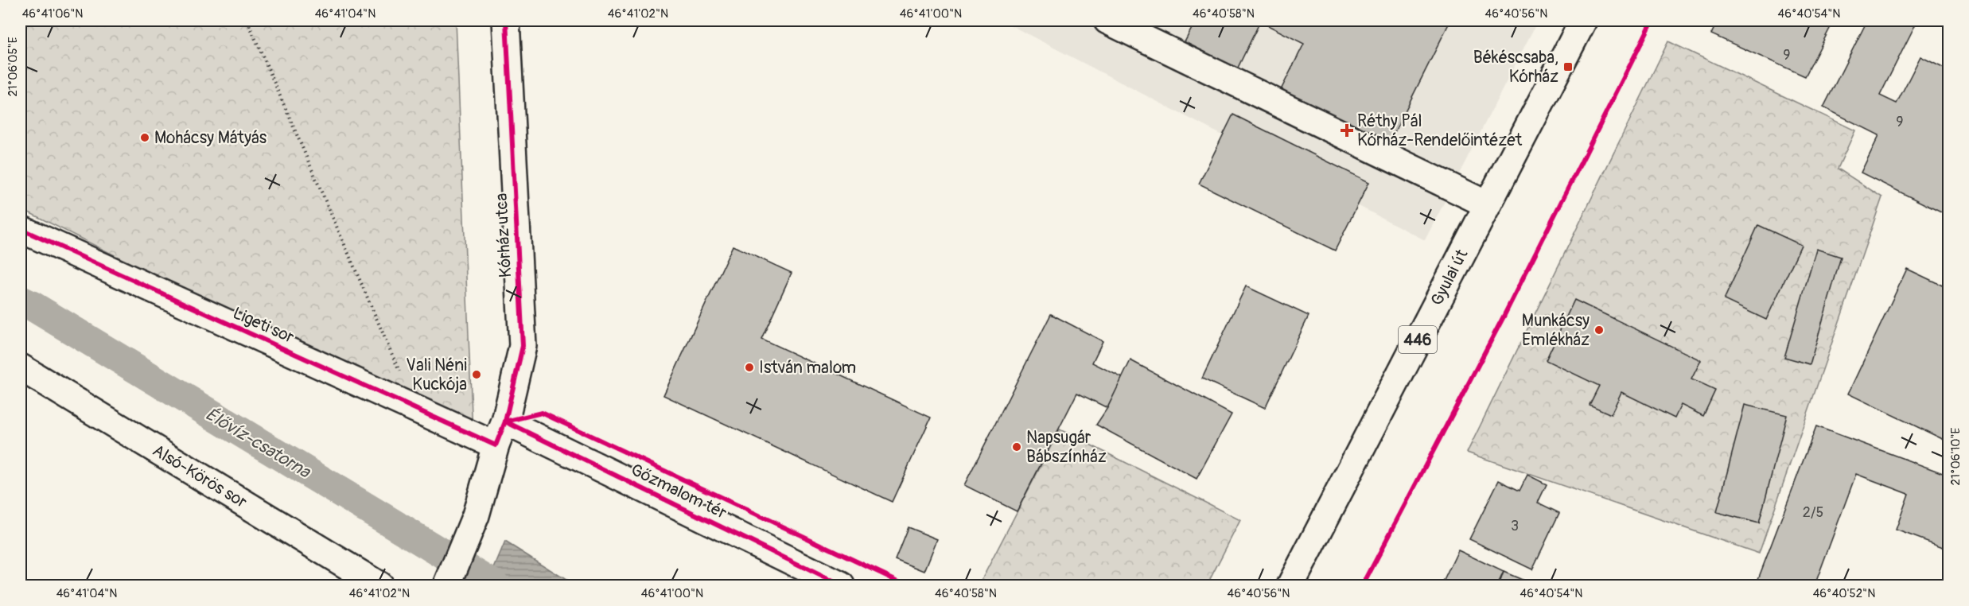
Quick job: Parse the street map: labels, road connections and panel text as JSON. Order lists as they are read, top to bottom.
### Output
{
  "streets": {
    "street": [
      "Kórház utca",
      "Gyulai út",
      "Ligeti sor",
      "446",
      "Alsó-Körös sor",
      "Gőzmalom tér"
    ]
  },
  "crossings": [
    ["Kórház utca", "Ligeti sor"],
    ["Kórház utca", "Gőzmalom tér"]
  ],
  "water": ["Élővíz-csatorna"],
  "places": {
    "transit": ["Békéscsaba, Kórház"],
    "health": ["Réthy Pál Kórház-Rendelőintézet"],
    "other": [
      "Mohácsy Mátyás",
      "Munkácsy Emlékház",
      "István malom",
      "Vali Néni Kuckója",
      "Napsugár Bábszínház"
    ]
  },
  "house_numbers": [
    "9",
    "9",
    "2/5",
    "3"
  ],
  "coordinates": [
    "46°41'06\"N",
    "46°41'04\"N",
    "46°41'02\"N",
    "46°41'00\"N",
    "46°40'58\"N",
    "46°40'56\"N",
    "46°40'54\"N",
    "21°06'05\"E",
    "21°06'10\"E",
    "46°40'52\"N"
  ]
}
